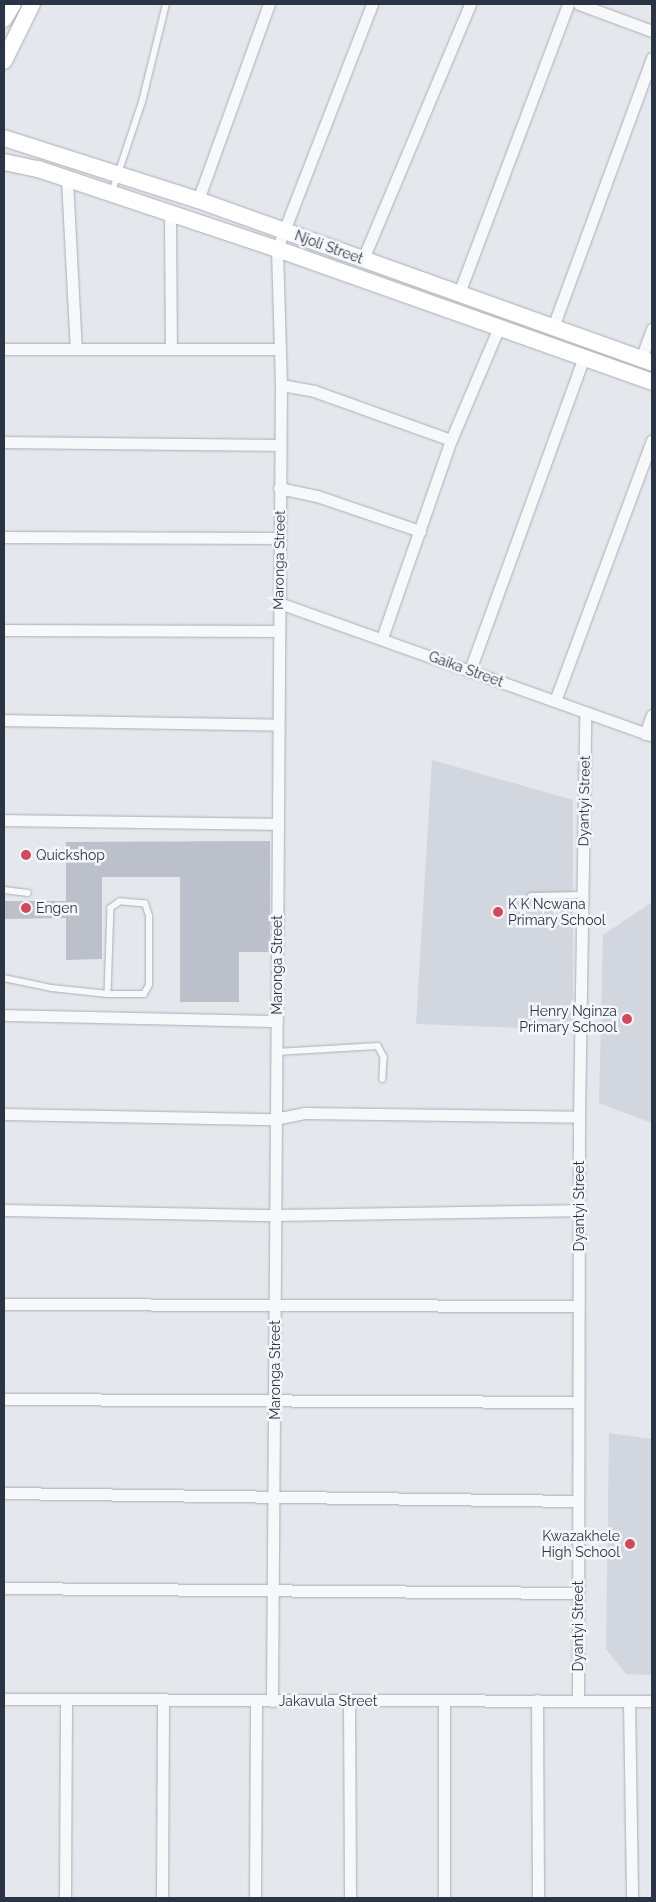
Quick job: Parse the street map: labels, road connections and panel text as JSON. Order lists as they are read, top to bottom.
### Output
{
  "streets": {
    "street": [
      "Njoli Street",
      "Maronga Street",
      "Gaika Street",
      "Dyantyi Street",
      "Jakavula Street"
    ]
  },
  "crossings": [
    ["Njoli Street", "Maronga Street"],
    ["Maronga Street", "Gaika Street"],
    ["Maronga Street", "Jakavula Street"],
    ["Gaika Street", "Dyantyi Street"],
    ["Dyantyi Street", "Jakavula Street"]
  ],
  "places": [
    "Quickshop",
    "Engen",
    "K K Ncwana Primary School",
    "Henry Nginza Primary School",
    "Kwazakhele High School"
  ]
}
